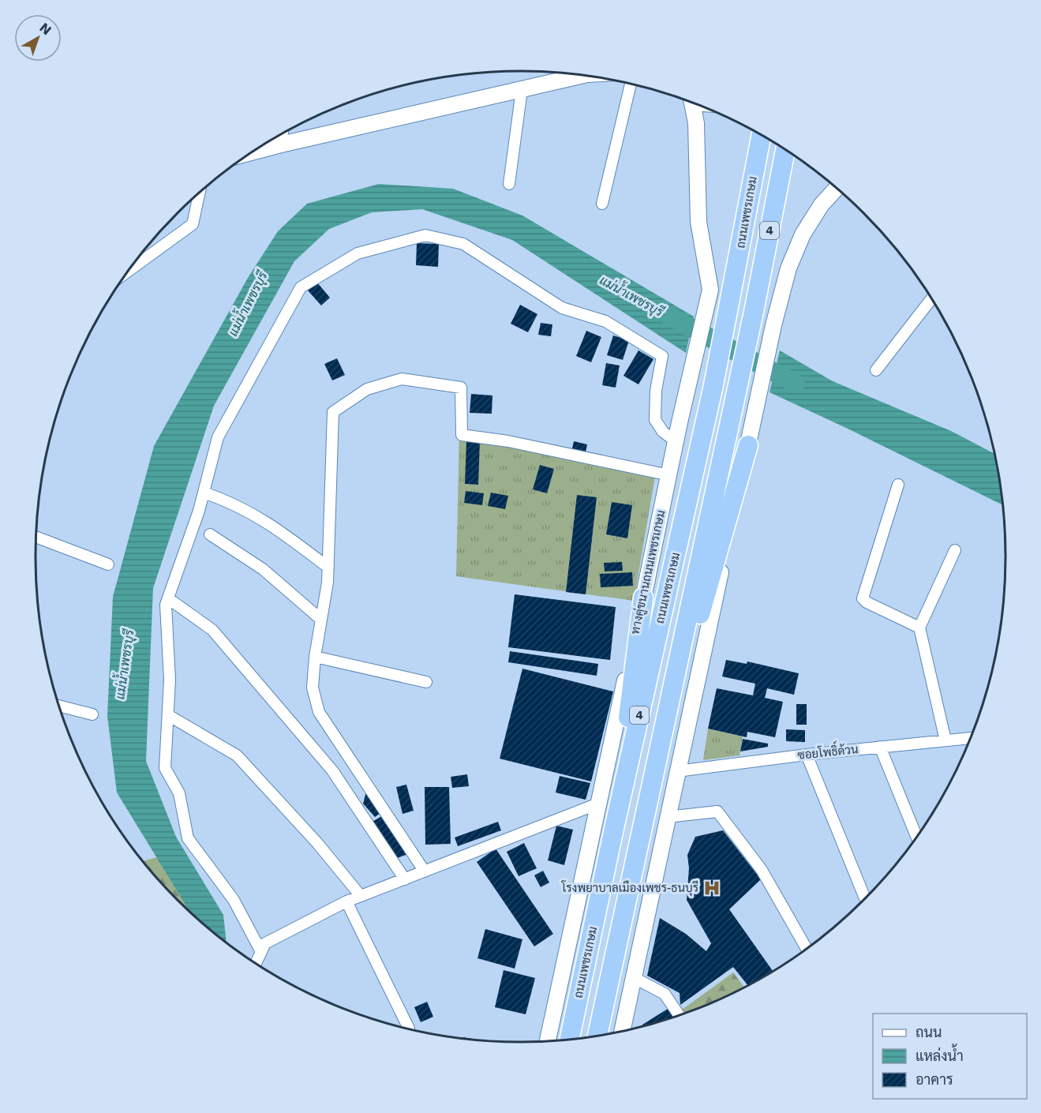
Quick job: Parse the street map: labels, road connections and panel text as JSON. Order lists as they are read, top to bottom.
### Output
{
  "streets": {
    "highway": ["ถนนเพชรเกษม", "4"],
    "main road": ["ทางคู่ขนานถนนเพชรเกษม"],
    "street": ["ซอยโพธิ์ด้วน"]
  },
  "water": ["แม่น้ำเพชรบุรี"],
  "places": {
    "hospital": ["โรงพยาบาลเมืองเพชร-ธนบุรี"]
  },
  "legend": ["ถนน", "แหล่งน้ำ", "อาคาร"],
  "north": "top right"
}
